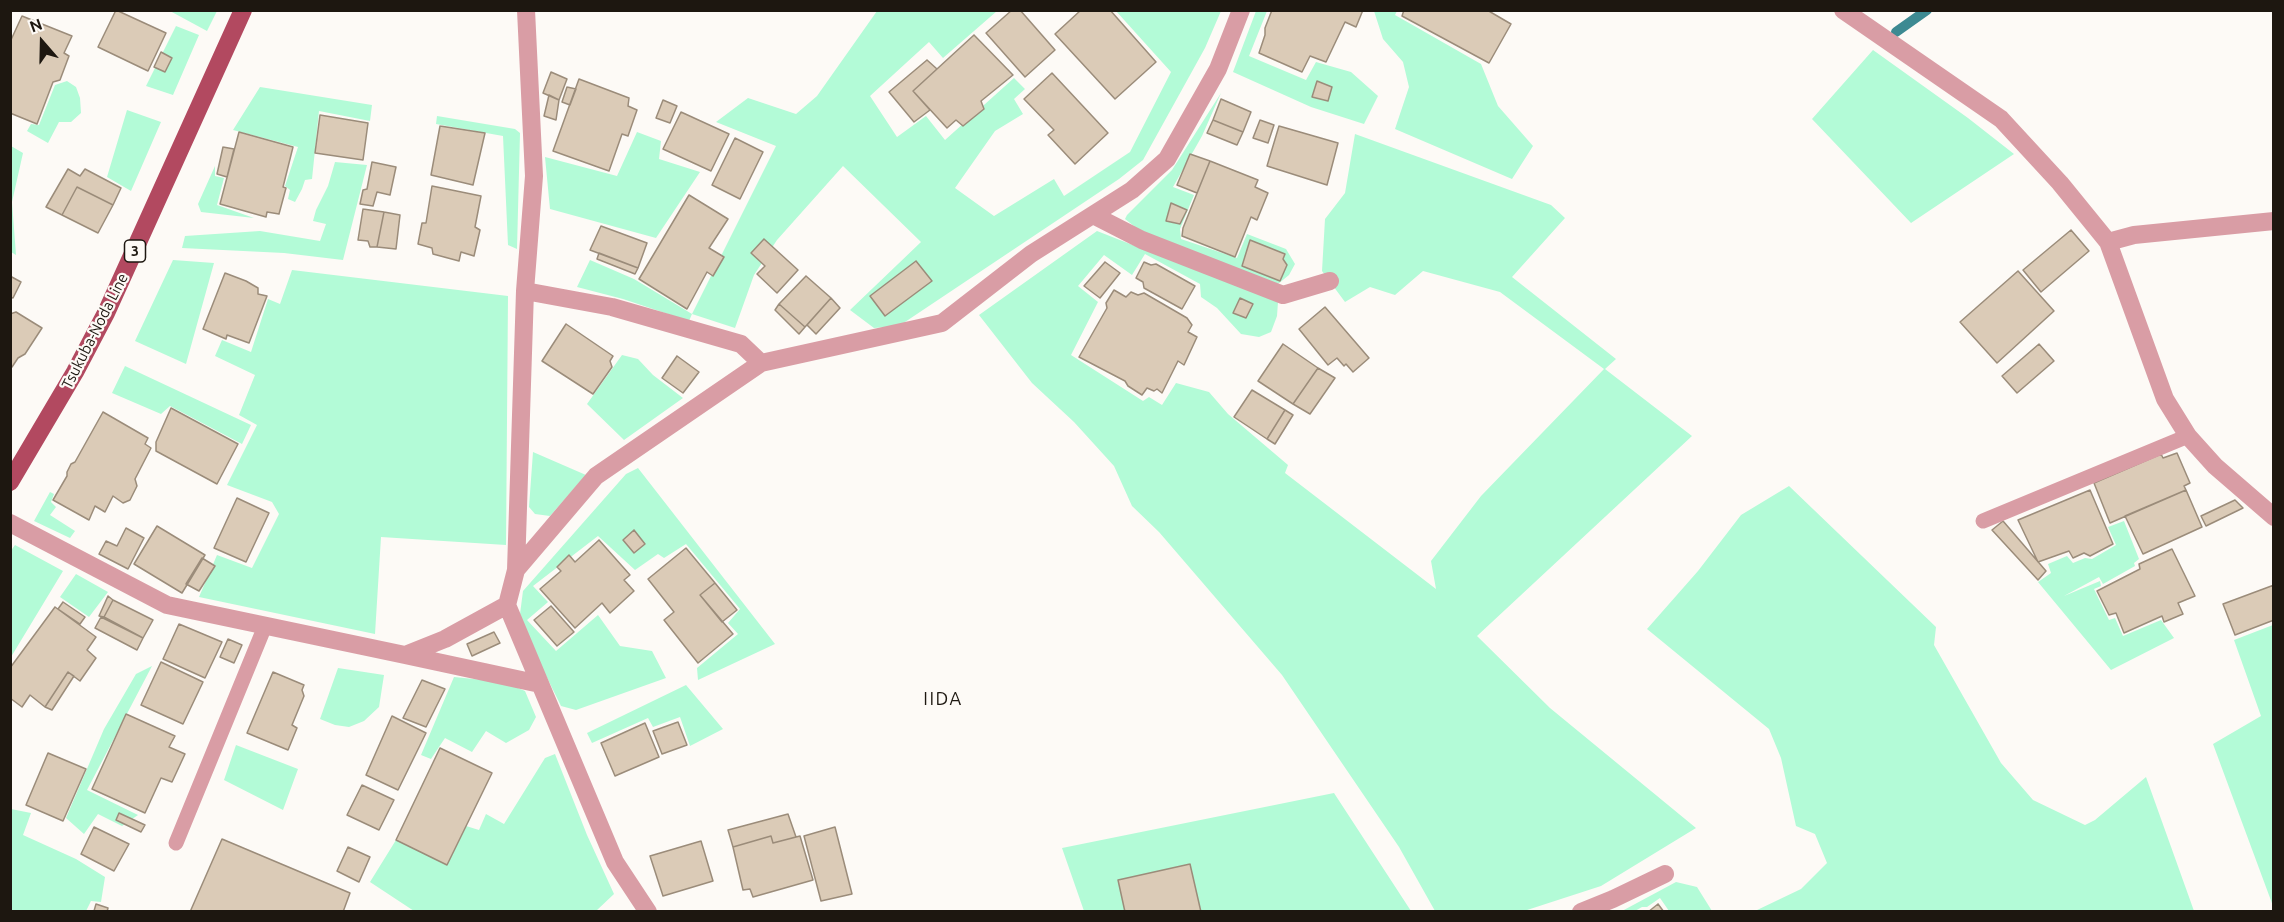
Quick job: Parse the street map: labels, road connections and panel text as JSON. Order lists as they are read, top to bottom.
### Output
{
  "streets": {
    "main road": ["3", "Tsukuba-Noda Line"]
  },
  "districts": ["IIDA"],
  "north": "top"
}
